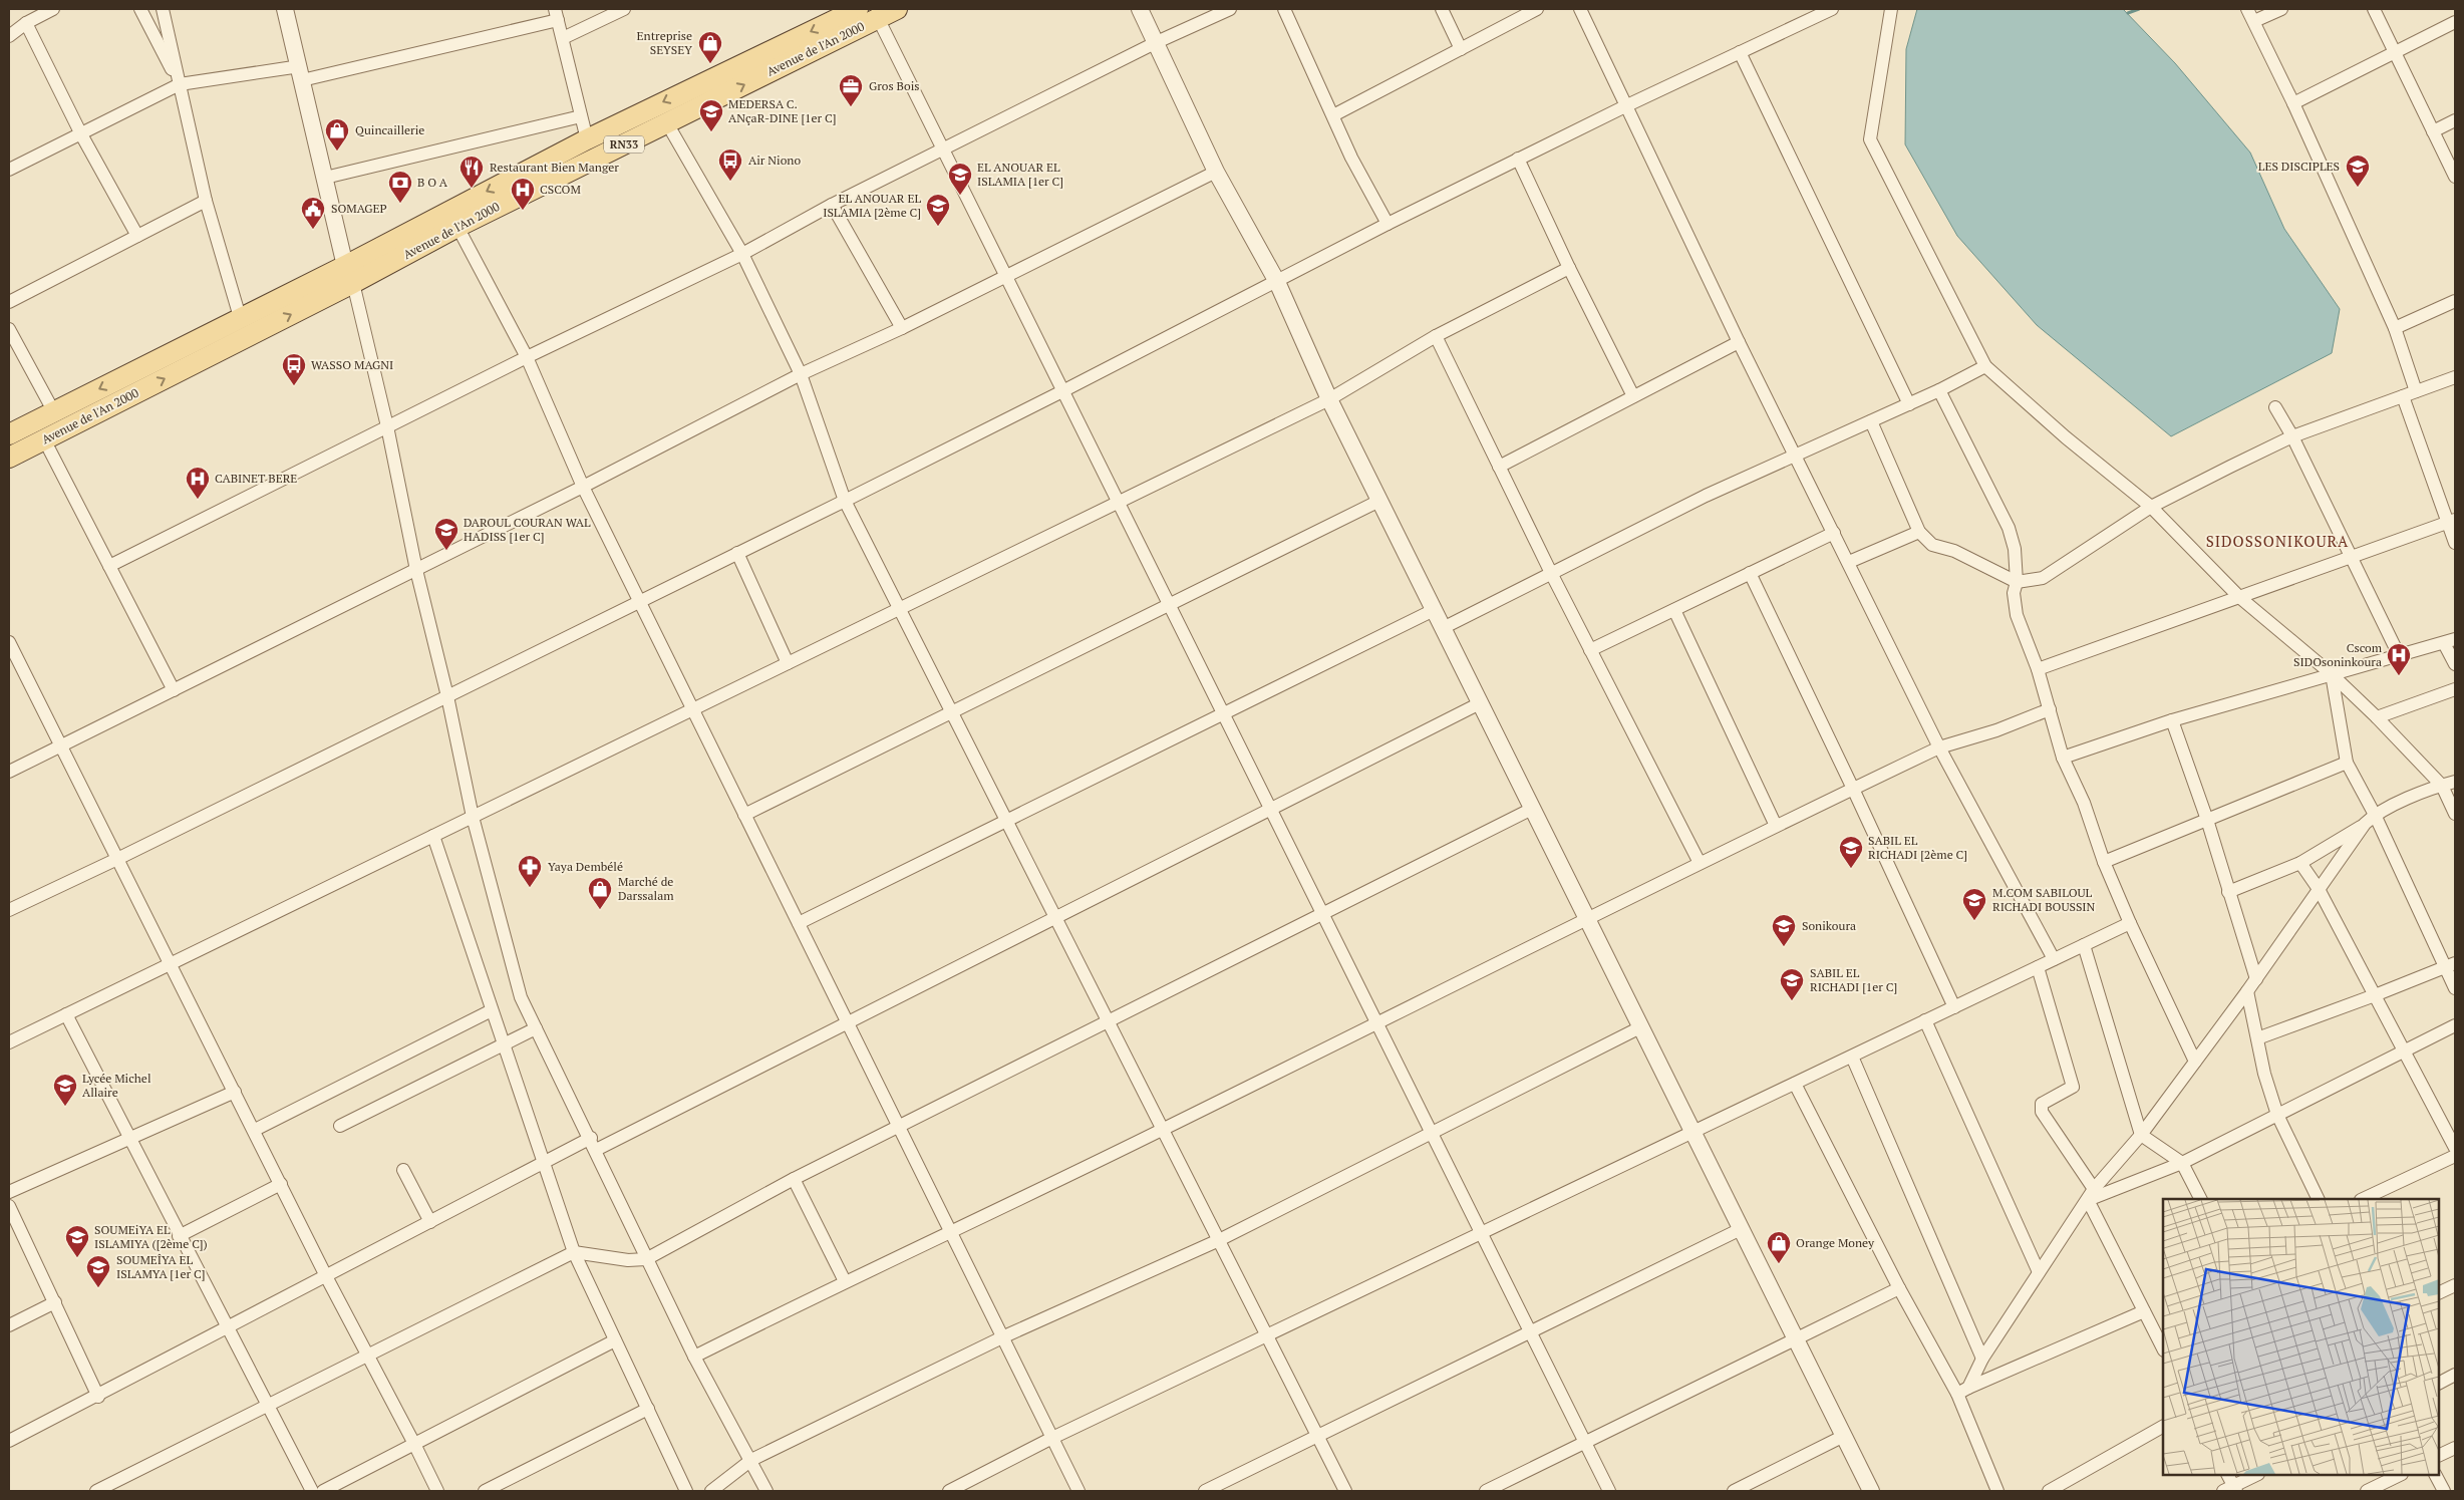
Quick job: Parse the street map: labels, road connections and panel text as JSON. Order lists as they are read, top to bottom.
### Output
{
  "streets": {
    "main road": ["Avenue de l'An 2000", "RN33"]
  },
  "districts": ["SIDOSSONIKOURA"],
  "places": {
    "shop": [
      "Entreprise SEYSEY",
      "Quincaillerie",
      "Marché de Darssalam",
      "Orange Money"
    ],
    "office": ["Gros Bois"],
    "school or university": [
      "MEDERSA C. ANçaR-DINE [1er C]",
      "LES DISCIPLES",
      "EL ANOUAR EL ISLAMIA [1er C]",
      "EL ANOUAR EL ISLAMIA [2ème C]",
      "DAROUL COURAN WAL HADISS [1er C]",
      "SABIL EL RICHADI [2ème C]",
      "M.COM SABILOUL RICHADI BOUSSIN",
      "Sonikoura",
      "SABIL EL RICHADI [1er C]",
      "Lycée Michel Allaire",
      "SOUMEiYA EL ISLAMIYA ([2ème C])",
      "SOUMEÎYA EL ISLAMYA [1er C]"
    ],
    "bus stop": ["Air Niono", "WASSO MAGNI"],
    "restaurant": ["Restaurant Bien Manger"],
    "bank": ["B O A"],
    "hospital": ["CSCOM", "CABINET BERE", "Cscom SIDOsoninkoura"],
    "public building": ["SOMAGEP"],
    "pharmacy": ["Yaya Dembélé"]
  }
}
